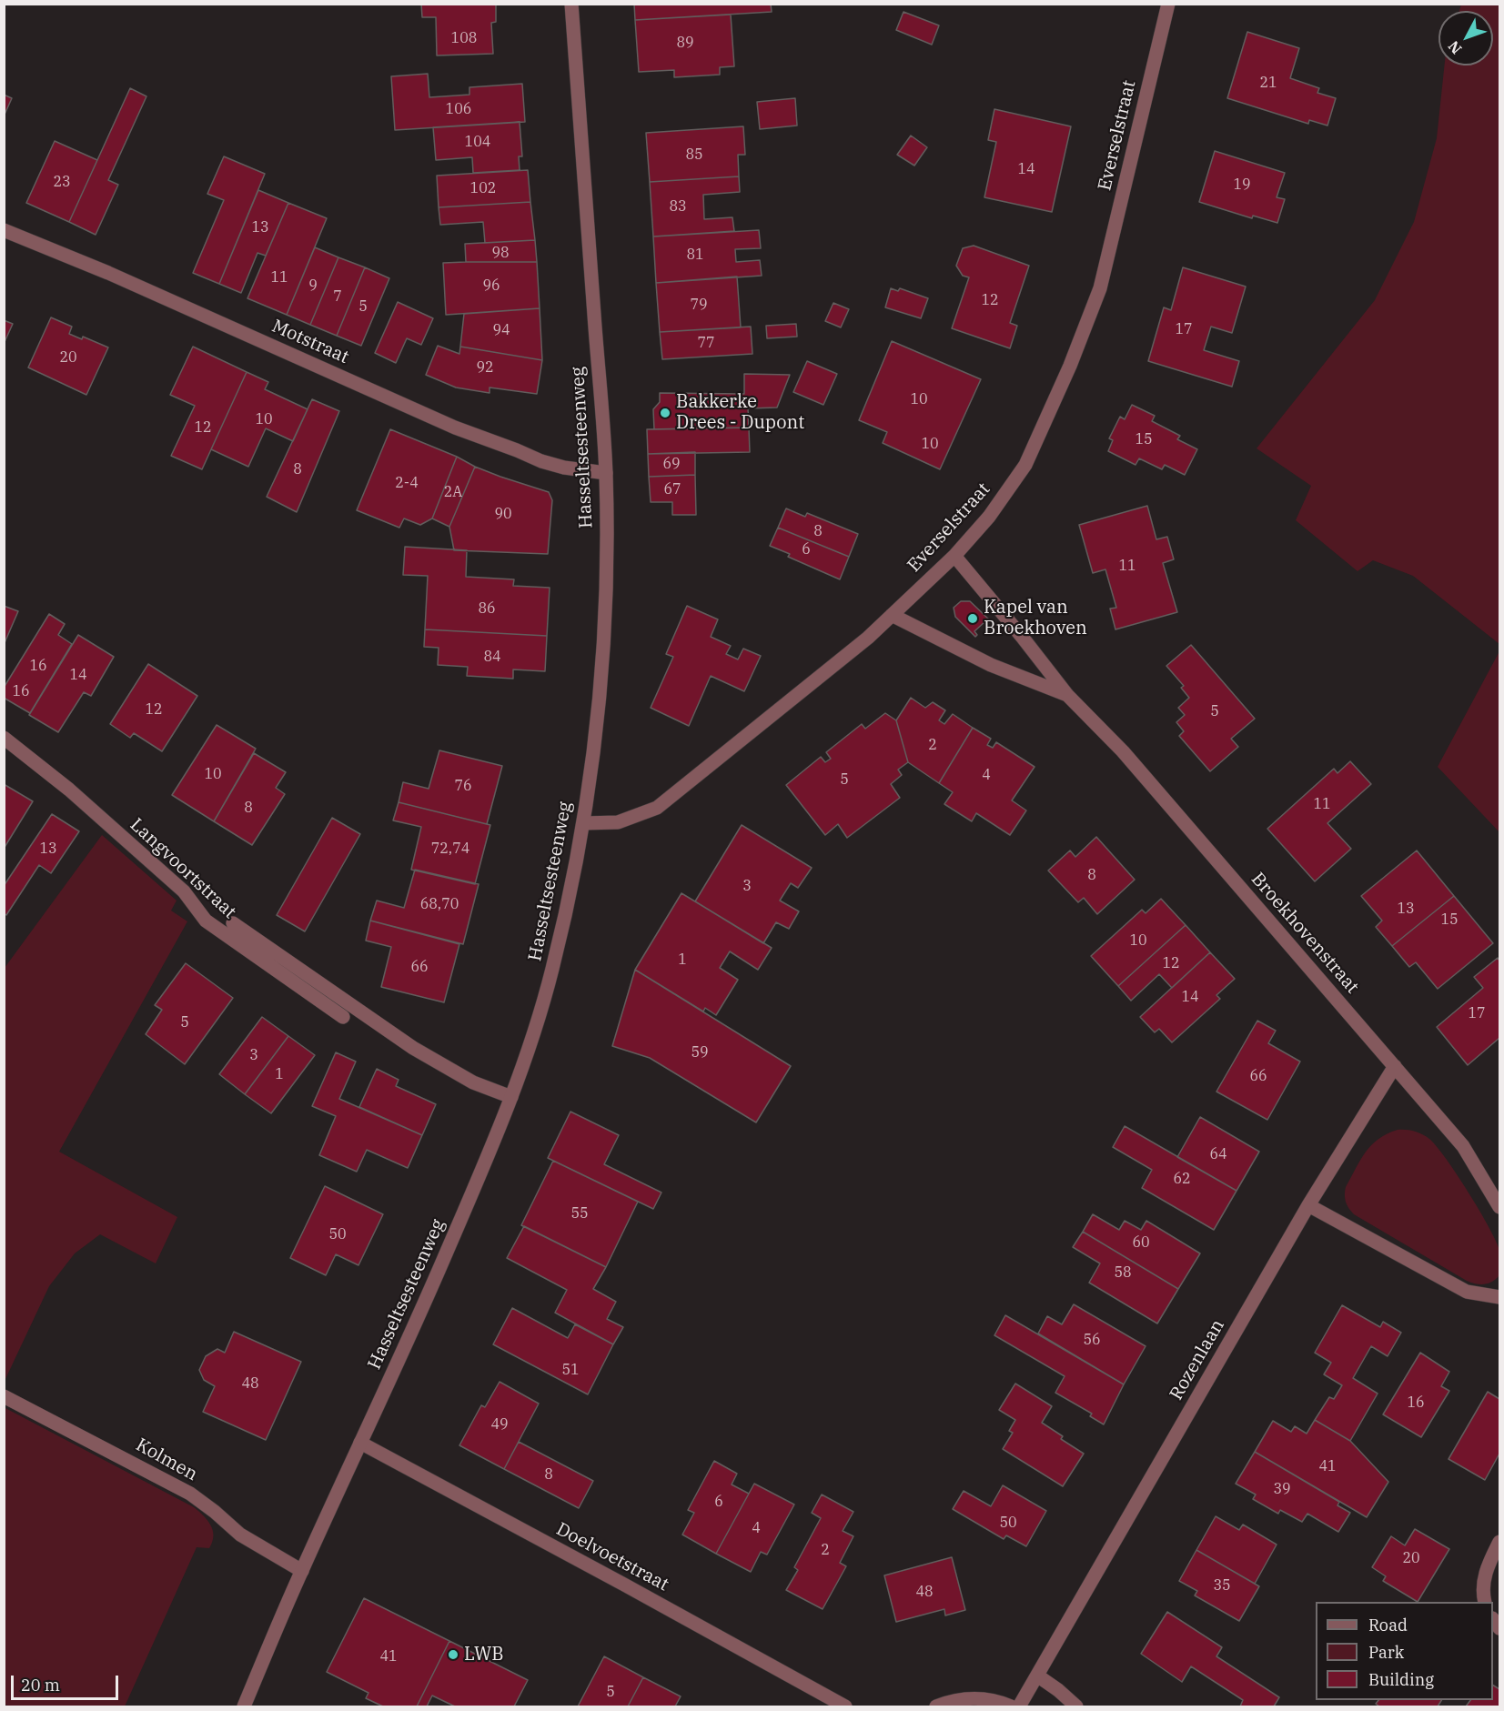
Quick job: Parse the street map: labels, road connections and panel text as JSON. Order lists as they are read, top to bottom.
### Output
{
  "streets": {
    "street": [
      "Everselstraat",
      "Motstraat",
      "Hasseltsesteenweg",
      "Langvoortstraat",
      "Broekhovenstraat",
      "Rozenlaan",
      "Kolmen",
      "Doelvoetstraat"
    ]
  },
  "crossings": [
    ["Everselstraat", "Hasseltsesteenweg"],
    ["Everselstraat", "Broekhovenstraat"],
    ["Motstraat", "Hasseltsesteenweg"],
    ["Hasseltsesteenweg", "Langvoortstraat"],
    ["Hasseltsesteenweg", "Kolmen"],
    ["Hasseltsesteenweg", "Doelvoetstraat"],
    ["Broekhovenstraat", "Rozenlaan"]
  ],
  "places": ["Bakkerke Drees - Dupont", "Kapel van Broekhoven", "LWB"],
  "house_numbers": [
    "108",
    "89",
    "21",
    "106",
    "104",
    "85",
    "14",
    "23",
    "19",
    "102",
    "83",
    "13",
    "98",
    "81",
    "11",
    "9",
    "96",
    "7",
    "12",
    "79",
    "5",
    "17",
    "94",
    "77",
    "20",
    "92",
    "10",
    "10",
    "12",
    "15",
    "10",
    "69",
    "8",
    "2-4",
    "67",
    "2A",
    "90",
    "8",
    "6",
    "11",
    "86",
    "84",
    "16",
    "14",
    "16",
    "12",
    "5",
    "2",
    "10",
    "4",
    "5",
    "76",
    "11",
    "8",
    "13",
    "72,74",
    "8",
    "3",
    "68,70",
    "13",
    "15",
    "10",
    "1",
    "12",
    "66",
    "14",
    "17",
    "5",
    "59",
    "3",
    "1",
    "66",
    "64",
    "62",
    "55",
    "50",
    "60",
    "58",
    "56",
    "51",
    "48",
    "16",
    "49",
    "41",
    "8",
    "39",
    "6",
    "50",
    "4",
    "2",
    "20",
    "35",
    "48",
    "41",
    "5"
  ],
  "legend": ["Road", "Park", "Building"],
  "scale_bar": "20 m",
  "north": "bottom left"
}
